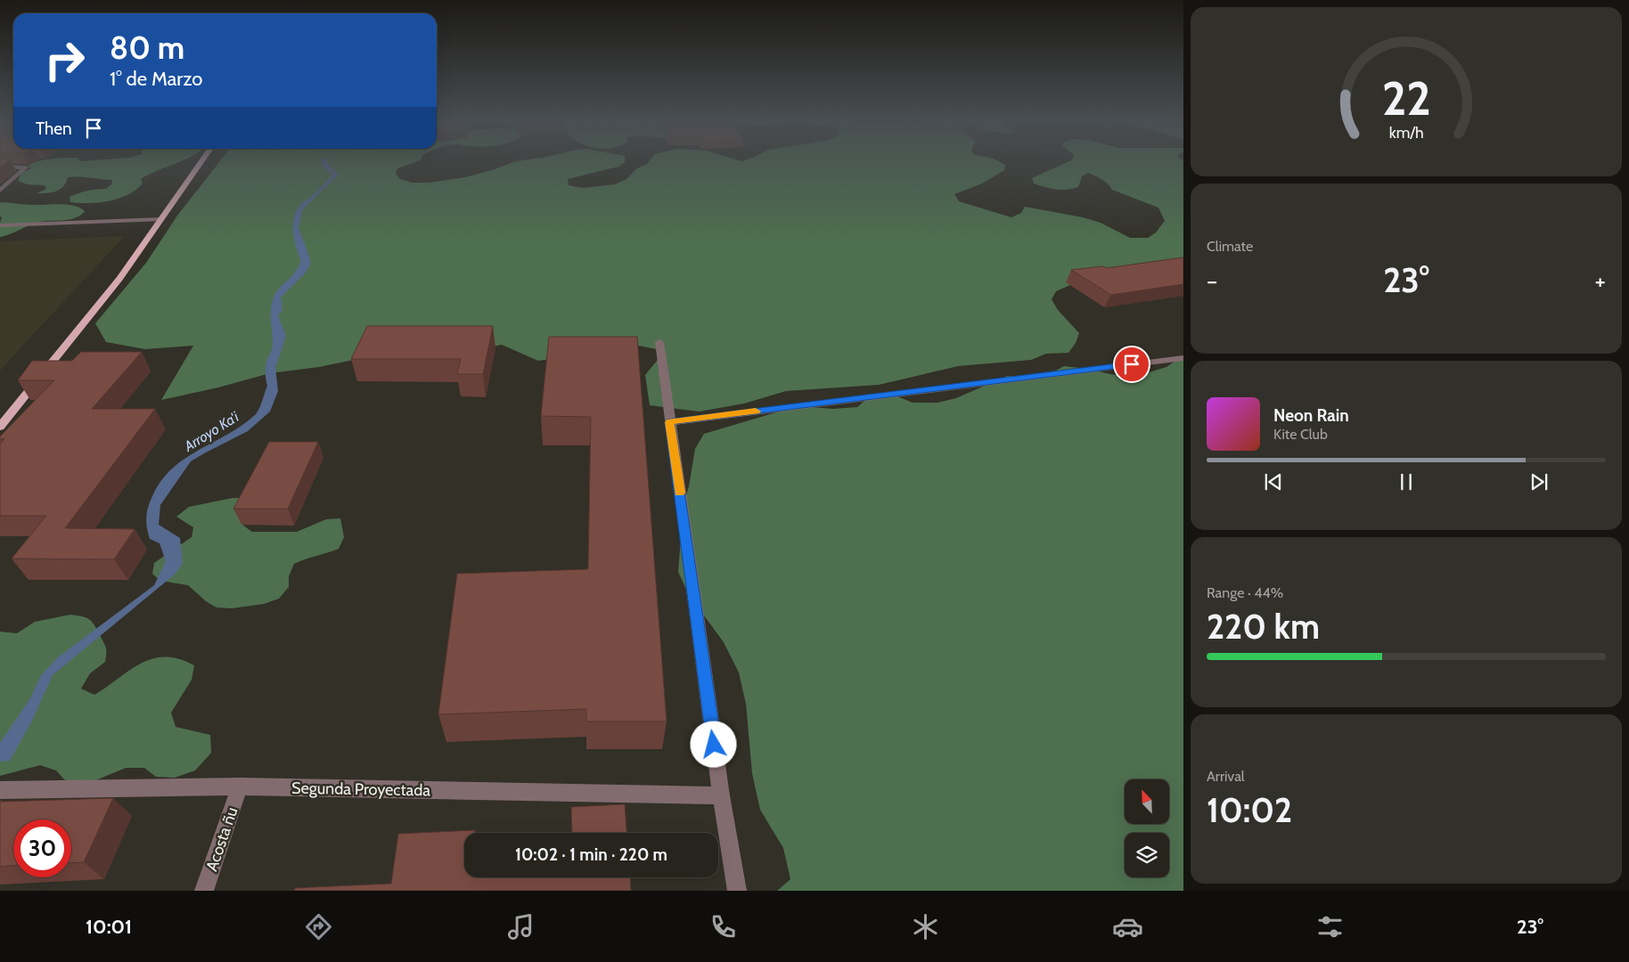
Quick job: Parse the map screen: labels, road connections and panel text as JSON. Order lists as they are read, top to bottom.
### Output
{
  "streets": {
    "street": ["Segunda Proyectada", "Acosta ñu"]
  },
  "crossings": [
    ["Segunda Proyectada", "Acosta ñu"]
  ],
  "water": ["Arroyo Ka'i"],
  "north": "top left",
  "page": {
    "turn": ["80 m", "1° de Marzo"],
    "then": "Then",
    "tile": [
      "Climate",
      ["Range · 44%", "220 km"],
      ["Arrival", "10:02"]
    ],
    "heat": ["−", "23°", "+"],
    "song": ["Neon Rain", "Kite Club"],
    "limit": "30",
    "trip": "10:02 · 1 min · 220 m",
    "tabs": ["10:01", "23°"],
    "gauge": ["22", "km/h"]
  }
}
